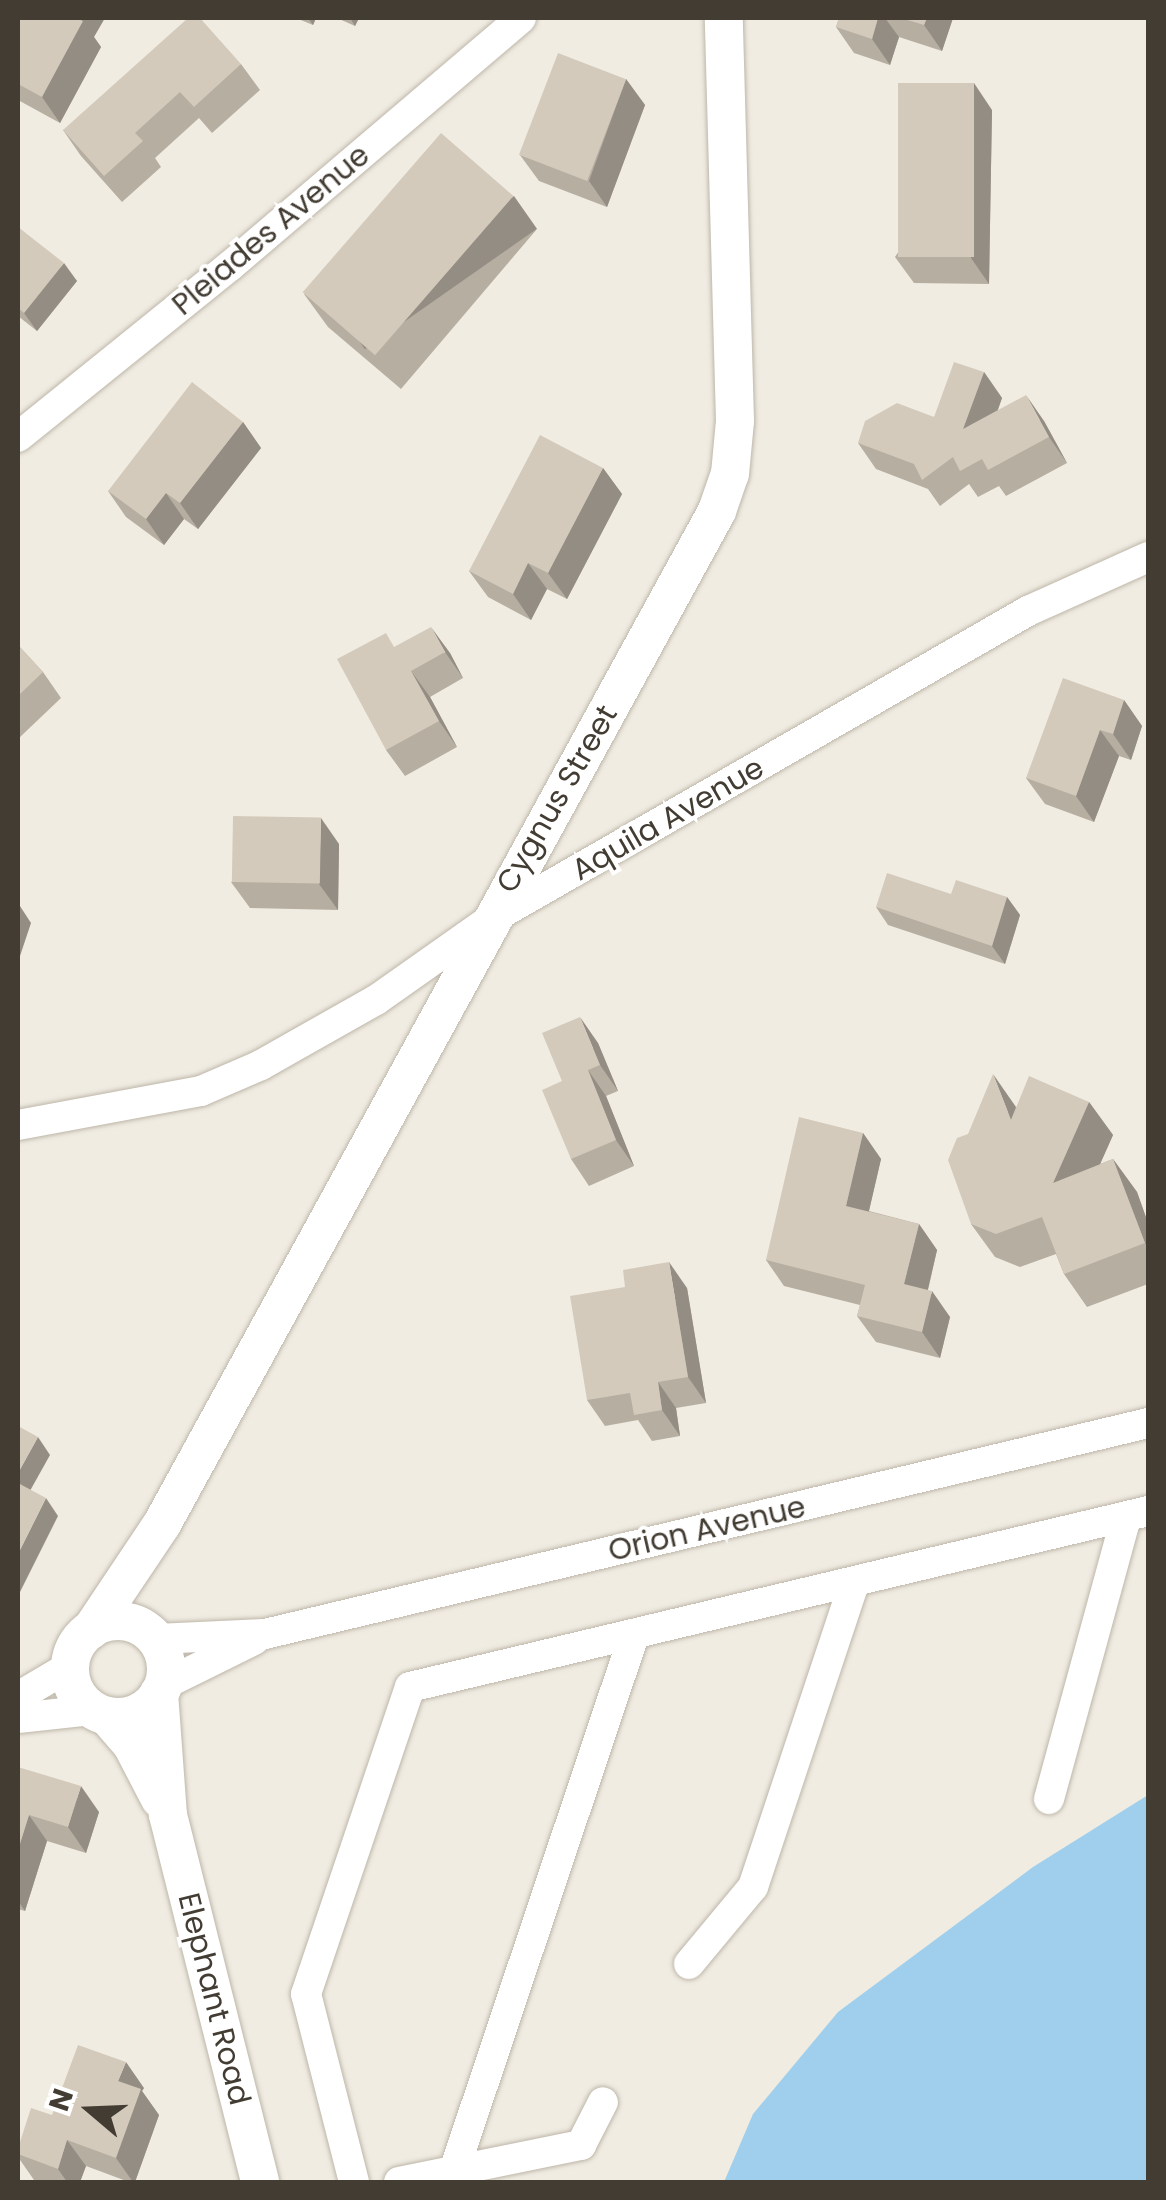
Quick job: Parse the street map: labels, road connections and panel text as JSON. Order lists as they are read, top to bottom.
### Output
{
  "streets": {
    "street": [
      "Pleiades Avenue",
      "Cygnus Street",
      "Aquila Avenue",
      "Orion Avenue",
      "Elephant Road"
    ]
  },
  "crossings": [
    ["Cygnus Street", "Aquila Avenue"],
    ["Cygnus Street", "Orion Avenue"],
    ["Cygnus Street", "Elephant Road"],
    ["Orion Avenue", "Elephant Road"]
  ],
  "north": "left"
}
